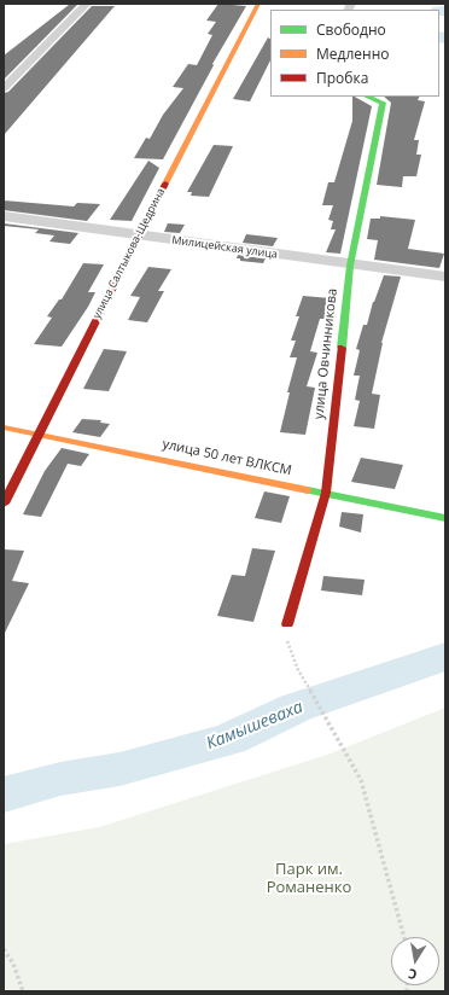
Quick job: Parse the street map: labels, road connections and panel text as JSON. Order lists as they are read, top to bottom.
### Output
{
  "streets": {
    "street": [
      "Милицейская улица",
      "улица Салтыкова-Щедрина",
      "улица Овчинникова",
      "улица 50 лет ВЛКСМ"
    ]
  },
  "crossings": [
    ["Милицейская улица", "улица Салтыкова-Щедрина"],
    ["Милицейская улица", "улица Овчинникова"],
    ["улица Салтыкова-Щедрина", "улица 50 лет ВЛКСМ"],
    ["улица Овчинникова", "улица 50 лет ВЛКСМ"]
  ],
  "water": ["Камышеваха"],
  "parks": ["Парк им. Романенко"],
  "legend": ["Свободно", "Медленно", "Пробка"],
  "north": "bottom"
}
